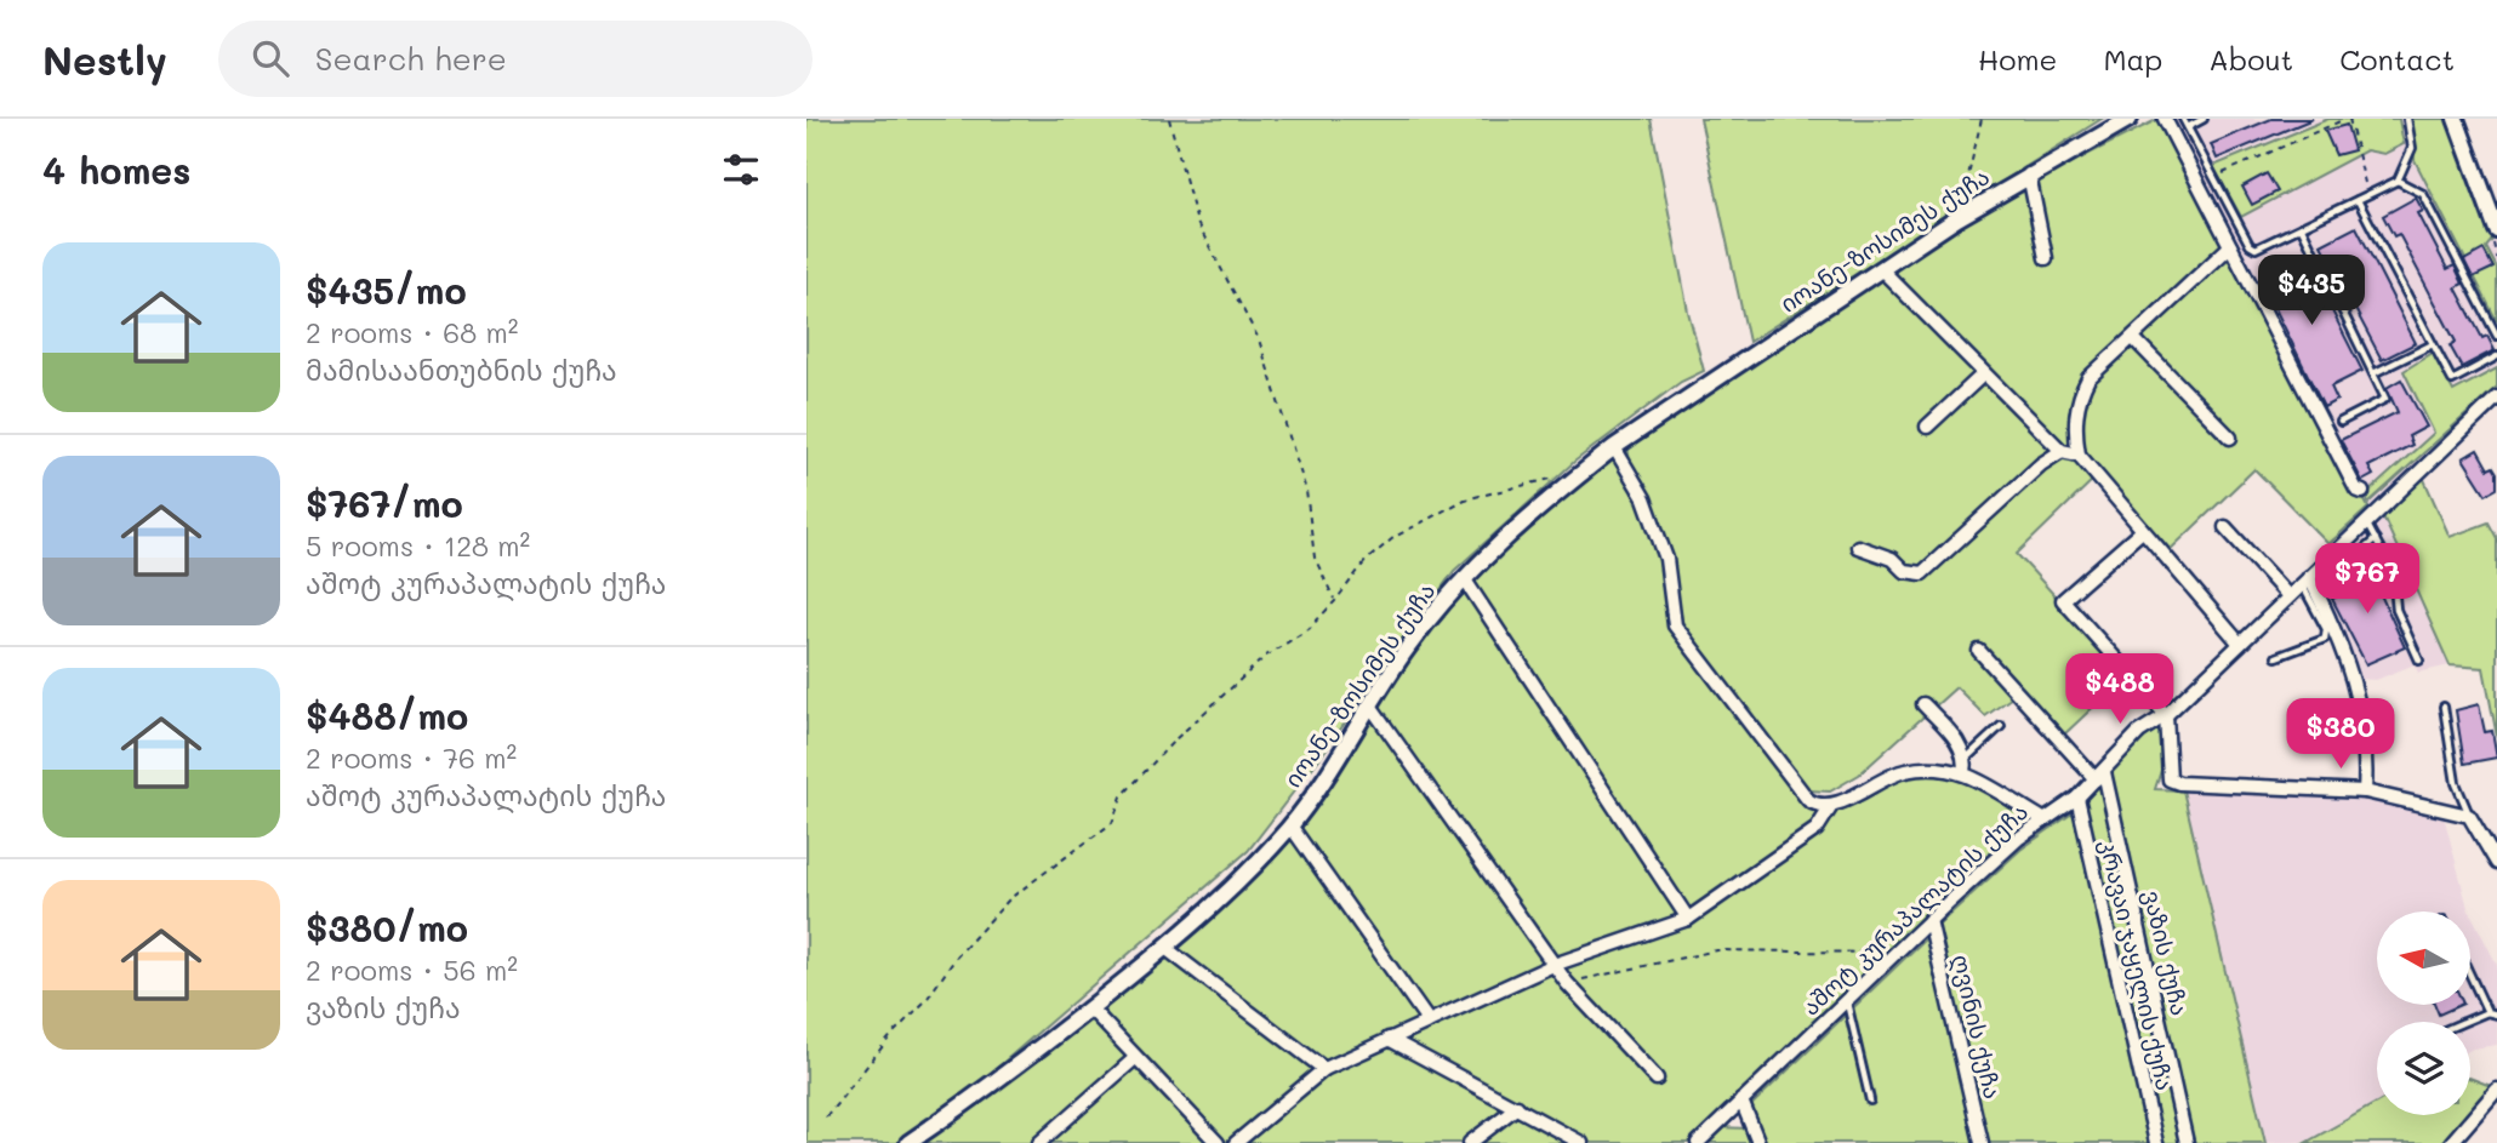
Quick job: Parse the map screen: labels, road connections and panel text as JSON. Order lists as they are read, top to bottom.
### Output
{
  "streets": {
    "street": [
      "იოანე-ზოსიმეს ქუჩა",
      "აშოტ კურაპალატის ქუჩა",
      "ვაზის ქუჩა",
      "კრავაი ჯაყელის ქუჩა",
      "ღვინის ქუჩა"
    ]
  },
  "crossings": [
    ["აშოტ კურაპალატის ქუჩა", "ვაზის ქუჩა"],
    ["აშოტ კურაპალატის ქუჩა", "კრავაი ჯაყელის ქუჩა"],
    ["აშოტ კურაპალატის ქუჩა", "ღვინის ქუჩა"]
  ],
  "north": "left",
  "page": {
    "header": "Nestly",
    "search": "Search here",
    "nav": [
      "Home",
      "Map",
      "About",
      "Contact"
    ],
    "heading": "4 homes",
    "list": [
      {
        "name": "$435/mo",
        "note": "2 rooms · 68 m² · მამისაანთუბნის ქუჩა"
      },
      {
        "name": "$767/mo",
        "note": "5 rooms · 128 m² · აშოტ კურაპალატის ქუჩა"
      },
      {
        "name": "$488/mo",
        "note": "2 rooms · 76 m² · აშოტ კურაპალატის ქუჩა"
      },
      {
        "name": "$380/mo",
        "note": "2 rooms · 56 m² · ვაზის ქუჩა"
      }
    ],
    "price": [
      "$435",
      "$767",
      "$488",
      "$380"
    ]
  }
}
